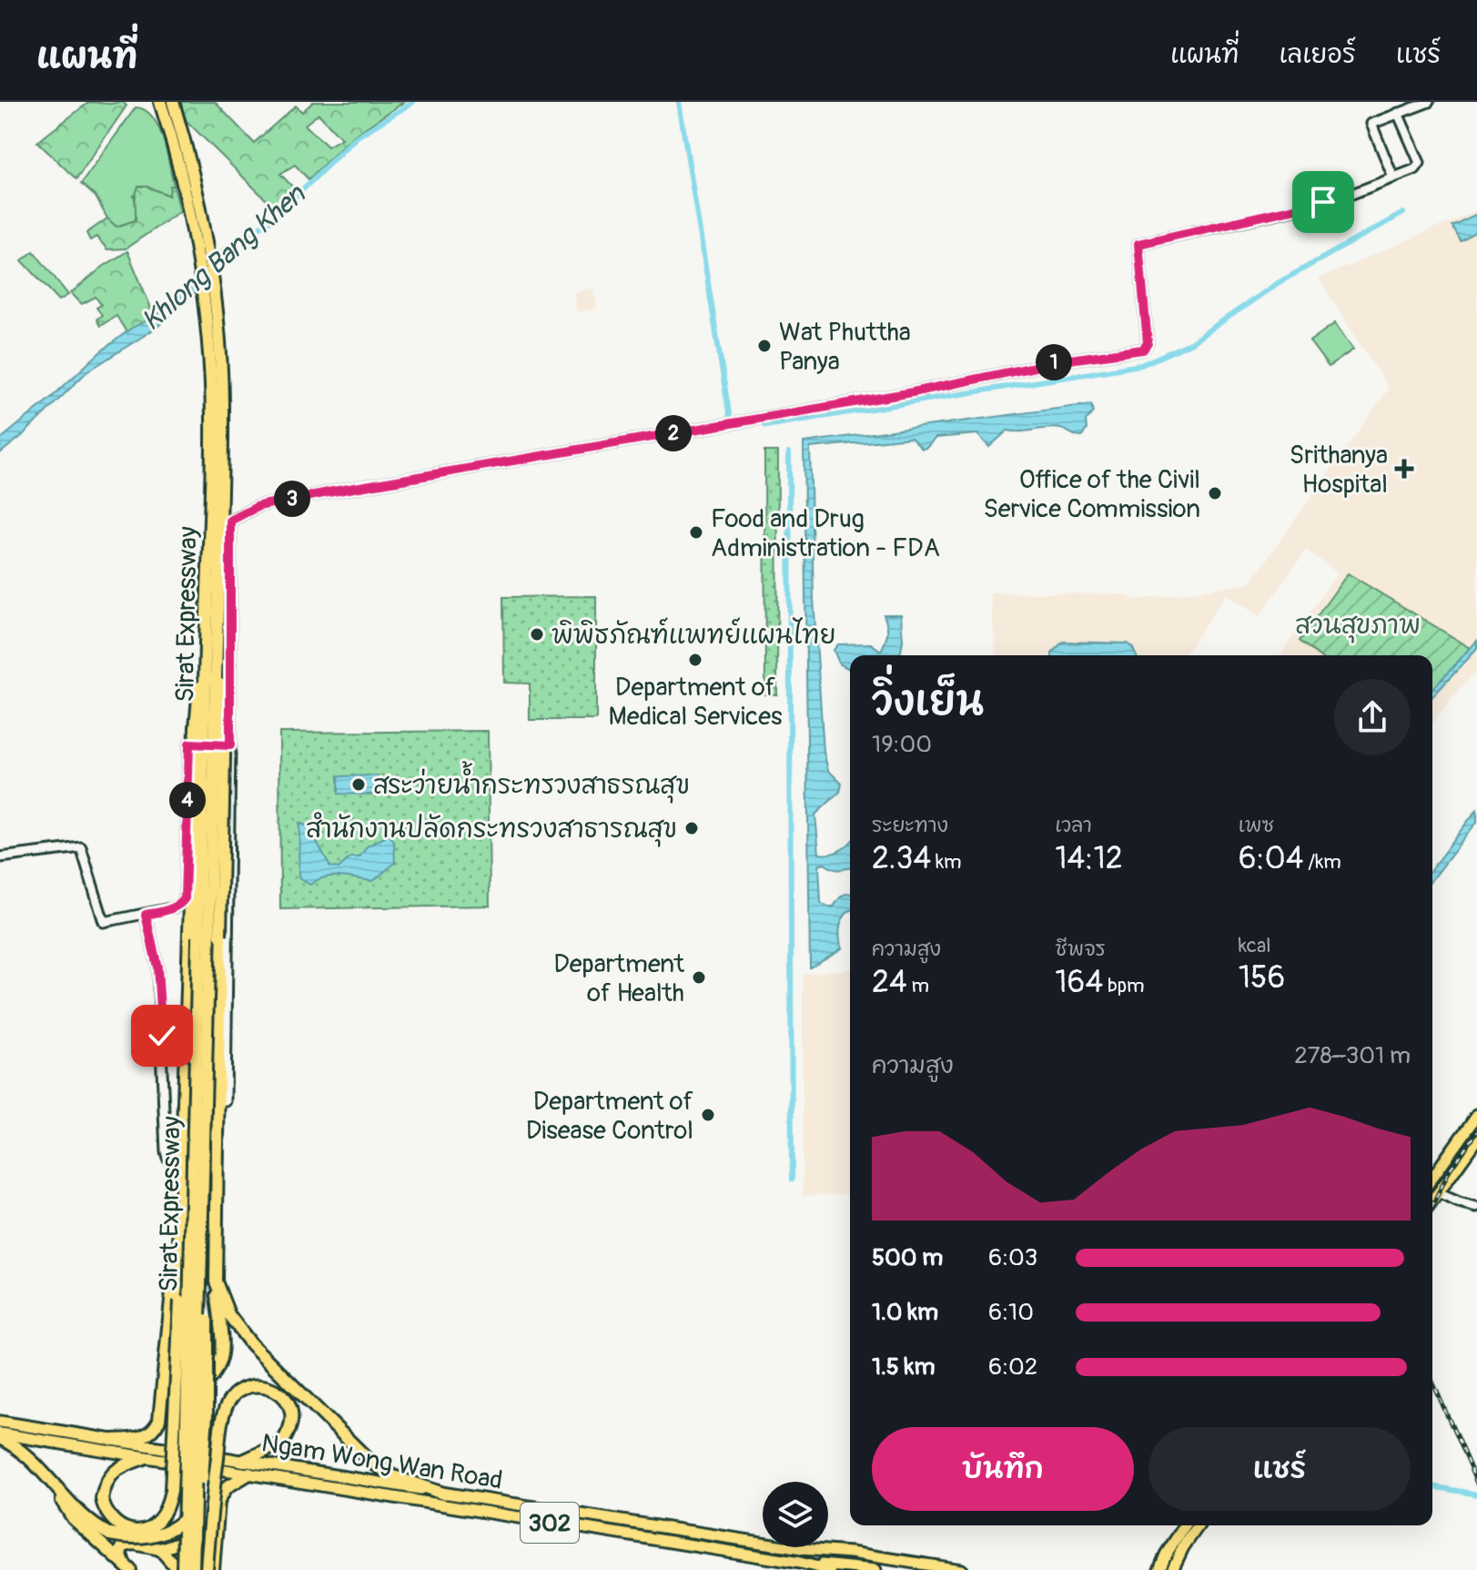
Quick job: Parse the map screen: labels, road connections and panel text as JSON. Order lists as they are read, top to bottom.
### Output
{
  "streets": {
    "highway": ["Sirat Expressway"],
    "main road": ["Ngam Wong Wan Road", "302"]
  },
  "water": ["Khlong Bang Khen"],
  "parks": ["สวนสุขภาพ"],
  "places": {
    "other": [
      "Wat Phuttha Panya",
      "Office of the Civil Service Commission",
      "Food and Drug Administration - FDA",
      "พิพิธภัณฑ์แพทย์แผนไทย",
      "Department of Medical Services",
      "สระว่ายน้ำกระทรวงสาธรณสุข",
      "สำนักงานปลัดกระทรวงสาธารณสุข",
      "Department of Health",
      "Department of Disease Control"
    ],
    "health": ["Srithanya Hospital"]
  },
  "page": {
    "header": "แผนที่",
    "nav": ["แผนที่", "เลเยอร์", "แชร์"],
    "pins": [
      "1",
      "2",
      "3",
      "4"
    ],
    "heading": ["วิ่งเย็น", "19:00"],
    "stats": [
      ["ระยะทาง", "2.34 km"],
      ["เวลา", "14:12"],
      ["เพซ", "6:04 /km"],
      ["ความสูง", "24 m"],
      ["ชีพจร", "164 bpm"],
      ["kcal", "156"]
    ],
    "chart": ["ความสูง", "278–301 m"],
    "list": [
      {
        "name": "500 m",
        "note": "6:03"
      },
      {
        "name": "1.0 km",
        "note": "6:10"
      },
      {
        "name": "1.5 km",
        "note": "6:02"
      }
    ],
    "buttons": ["บันทึก", "แชร์"]
  }
}
